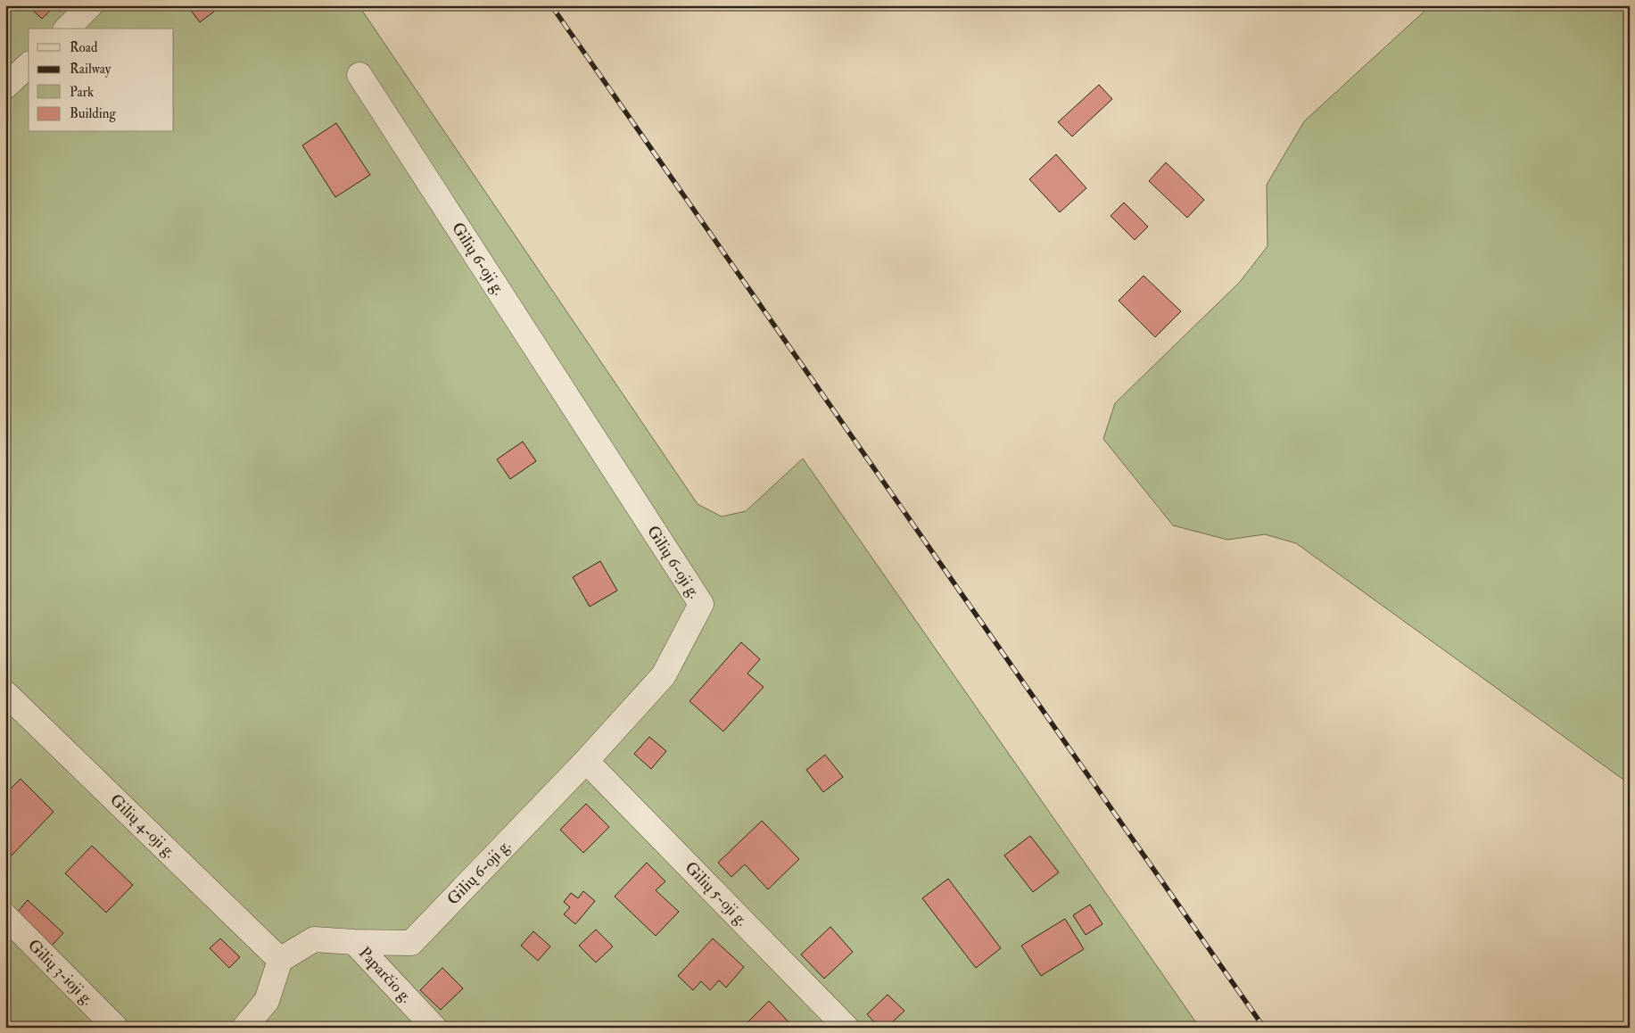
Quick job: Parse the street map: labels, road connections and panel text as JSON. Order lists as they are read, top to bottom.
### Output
{
  "streets": {
    "street": [
      "Gilių 6-oji g.",
      "Gilių 4-oji g.",
      "Gilių 5-oji g.",
      "Gilių 3-ioji g.",
      "Paparčio g."
    ]
  },
  "crossings": [
    ["Gilių 6-oji g.", "Gilių 4-oji g."],
    ["Gilių 6-oji g.", "Gilių 5-oji g."],
    ["Gilių 6-oji g.", "Paparčio g."]
  ],
  "legend": [
    "Road",
    "Railway",
    "Park",
    "Building"
  ]
}
